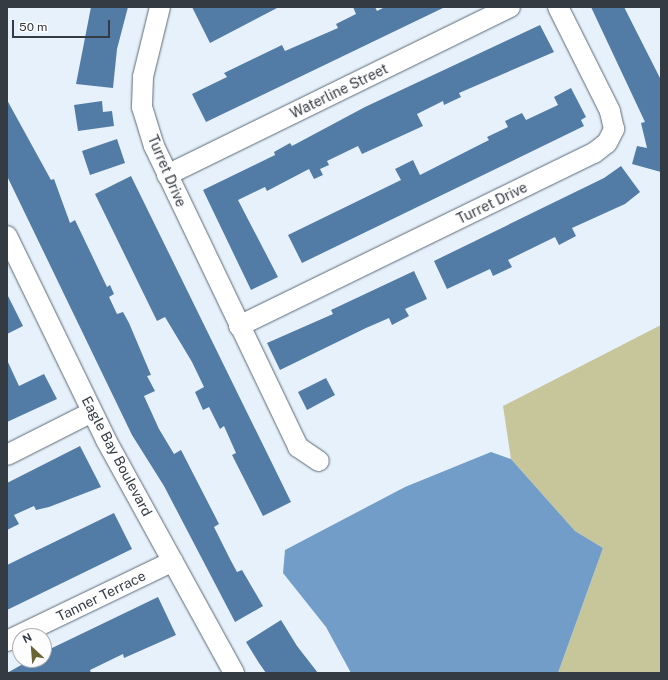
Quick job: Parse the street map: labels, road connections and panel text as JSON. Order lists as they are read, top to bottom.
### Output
{
  "streets": {
    "street": [
      "Waterline Street",
      "Turret Drive",
      "Eagle Bay Boulevard",
      "Tanner Terrace"
    ]
  },
  "crossings": [
    ["Waterline Street", "Turret Drive"],
    ["Eagle Bay Boulevard", "Tanner Terrace"]
  ],
  "scale_bar": "50 m",
  "north": "top left"
}
